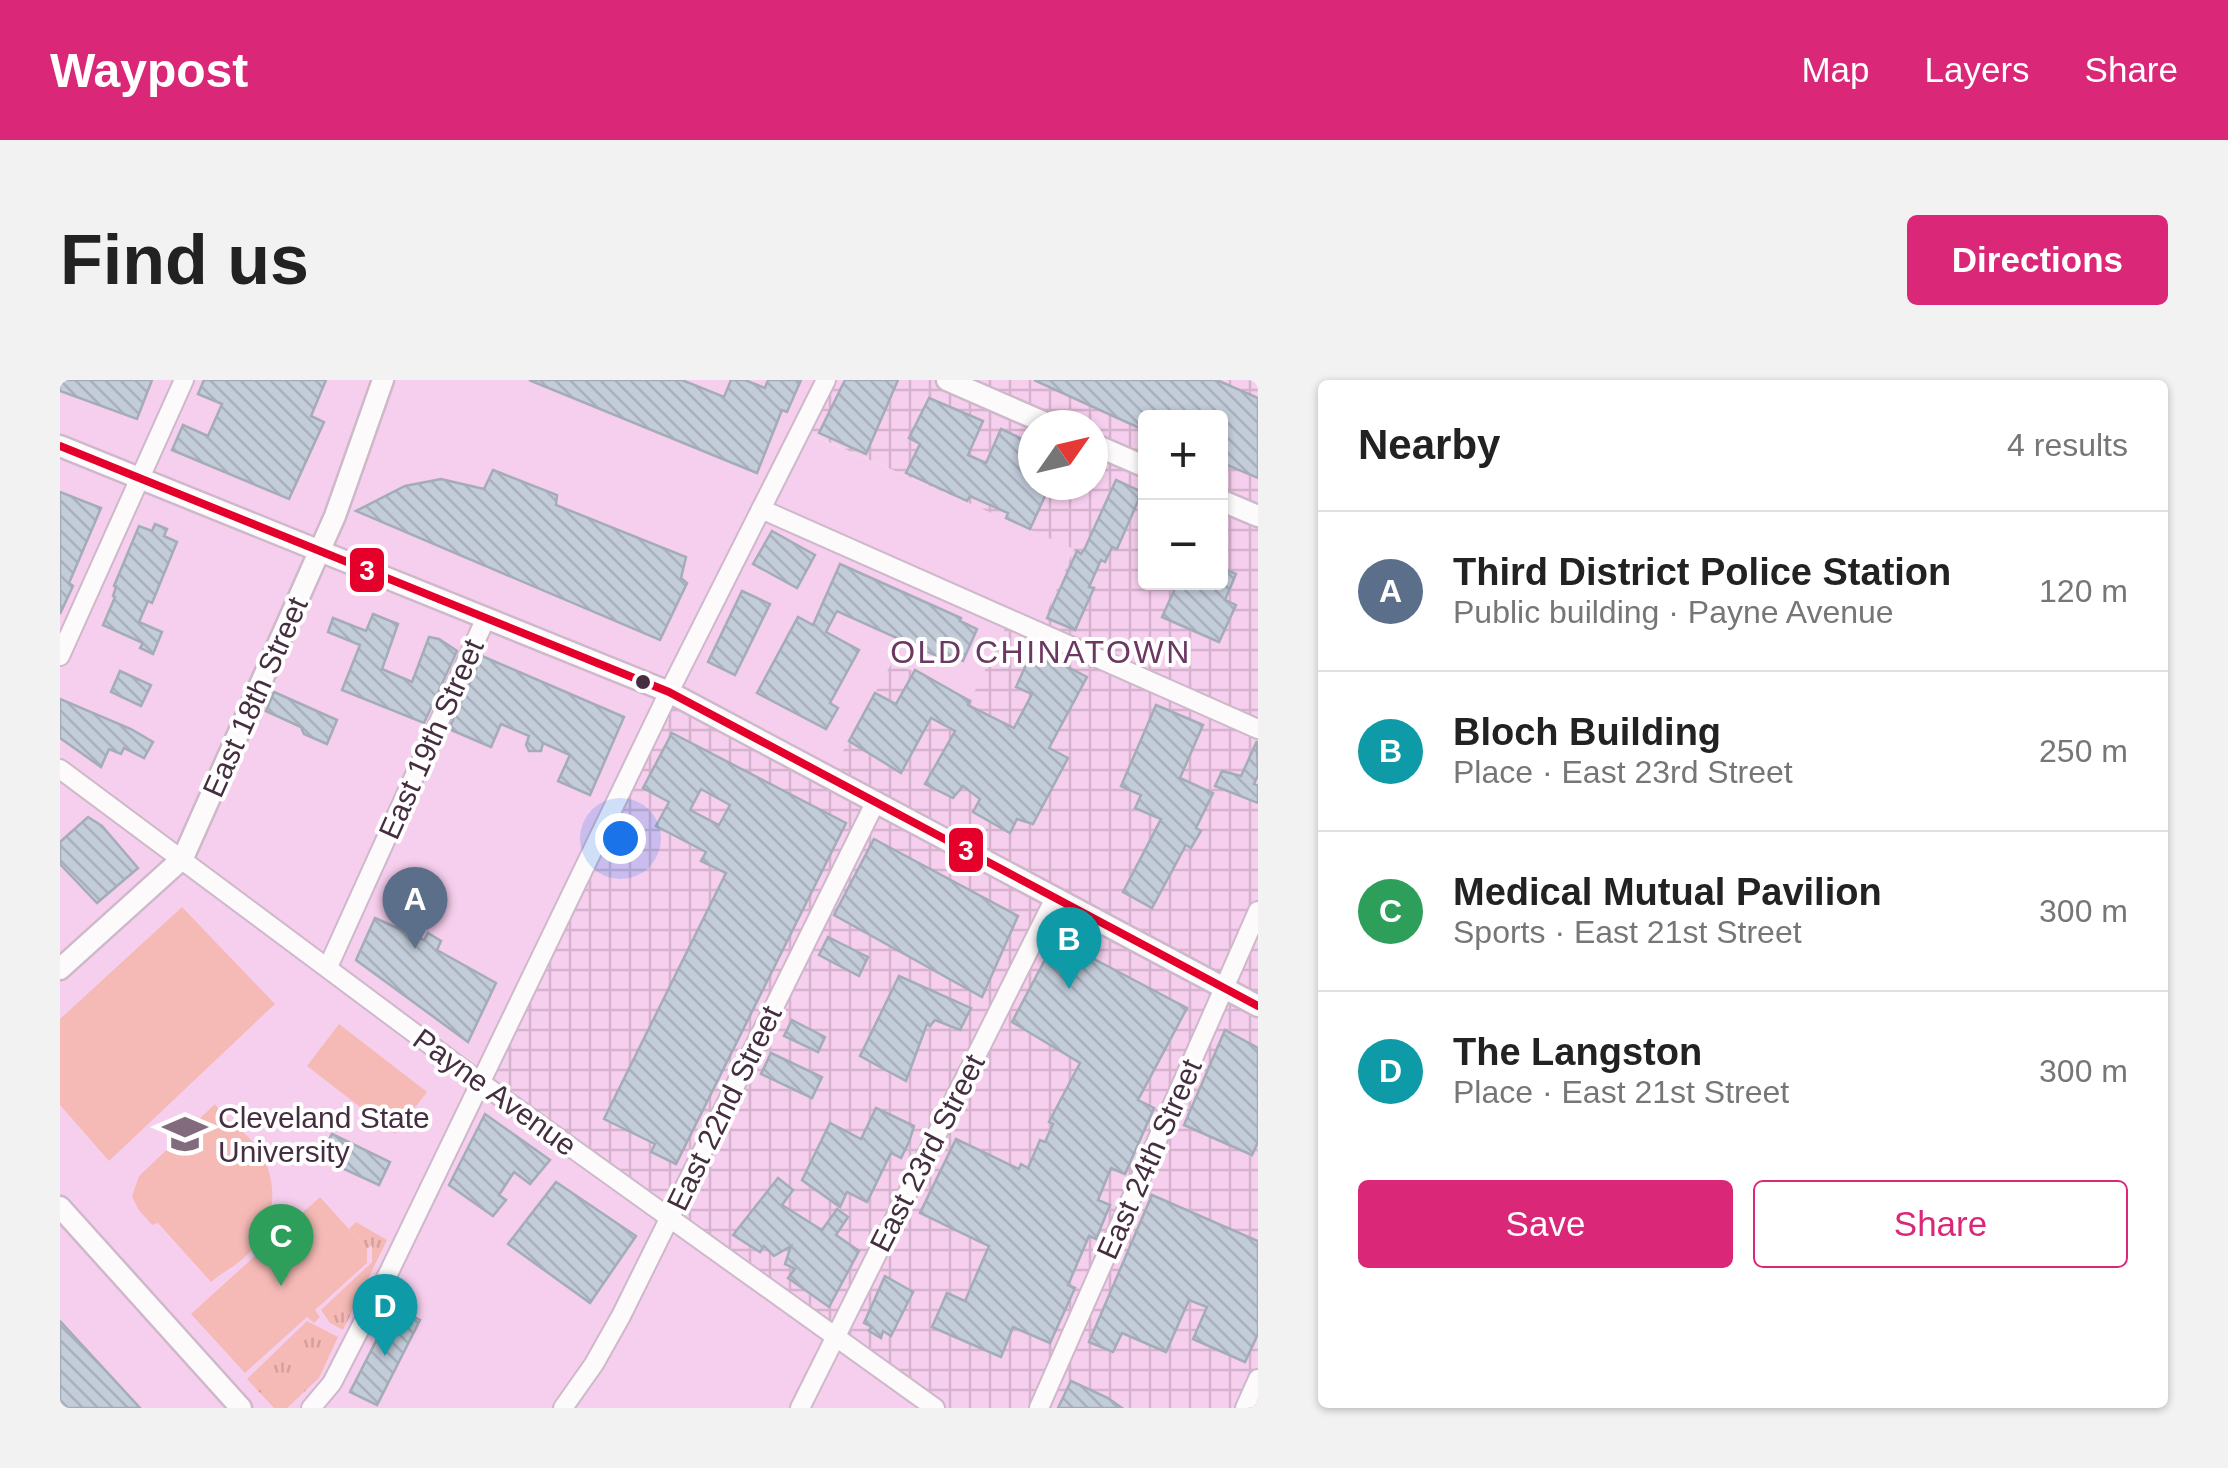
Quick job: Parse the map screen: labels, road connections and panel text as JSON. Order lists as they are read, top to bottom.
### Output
{
  "streets": {
    "main road": ["East 18th Street"],
    "street": [
      "East 19th Street",
      "Payne Avenue",
      "East 22nd Street",
      "East 23rd Street",
      "East 24th Street"
    ]
  },
  "crossings": [
    ["East 18th Street", "Payne Avenue"],
    ["East 19th Street", "Payne Avenue"],
    ["Payne Avenue", "East 22nd Street"],
    ["Payne Avenue", "East 23rd Street"]
  ],
  "districts": ["OLD CHINATOWN"],
  "places": {
    "school or university": ["Cleveland State University"]
  },
  "lines": ["transit line 3"],
  "north": "top right",
  "page": {
    "header": "Waypost",
    "nav": ["Map", "Layers", "Share"],
    "buttons": [
      "Directions",
      ["Save", "Share"]
    ],
    "title": "Find us",
    "heading": ["Nearby", "4 results"],
    "map_buttons": ["+", "−"],
    "list": [
      {
        "mark": "A",
        "name": "Third District Police Station",
        "note": "Public building · Payne Avenue",
        "value": "120 m"
      },
      {
        "mark": "B",
        "name": "Bloch Building",
        "note": "Place · East 23rd Street",
        "value": "250 m"
      },
      {
        "mark": "C",
        "name": "Medical Mutual Pavilion",
        "note": "Sports · East 21st Street",
        "value": "300 m"
      },
      {
        "mark": "D",
        "name": "The Langston",
        "note": "Place · East 21st Street",
        "value": "300 m"
      }
    ],
    "pins": [
      "A",
      "B",
      "C",
      "D"
    ]
  }
}
